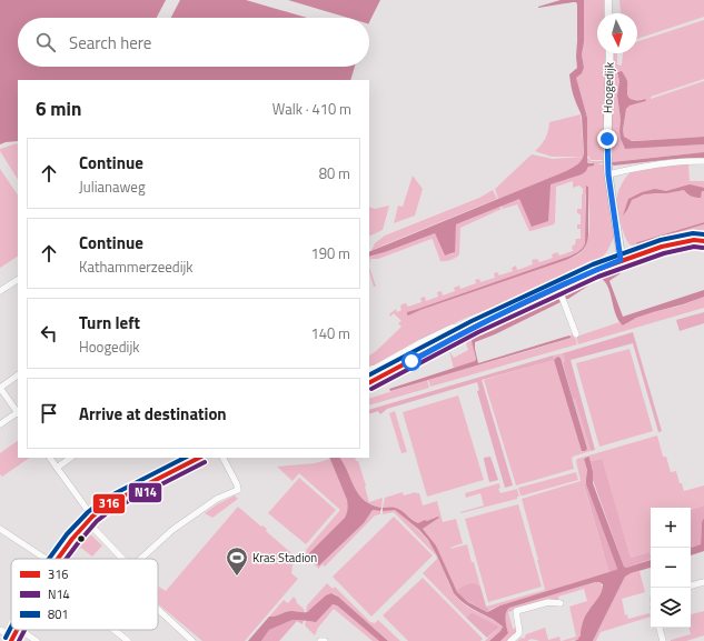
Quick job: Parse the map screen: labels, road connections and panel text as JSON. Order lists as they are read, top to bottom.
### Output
{
  "streets": {
    "street": ["Hoogedijk"]
  },
  "places": {
    "sports": ["Kras Stadion"]
  },
  "lines": ["transit line 801", "transit line 316", "transit line N14"],
  "legend": ["316", "N14", "801"],
  "north": "bottom",
  "page": {
    "search": "Search here",
    "heading": ["6 min", "Walk · 410 m"],
    "list": [
      ["Continue", "Julianaweg", "80 m"],
      ["Continue", "Kathammerzeedijk", "190 m"],
      ["Turn left", "Hoogedijk", "140 m"],
      "Arrive at destination"
    ],
    "map_buttons": ["+", "−"]
  }
}
